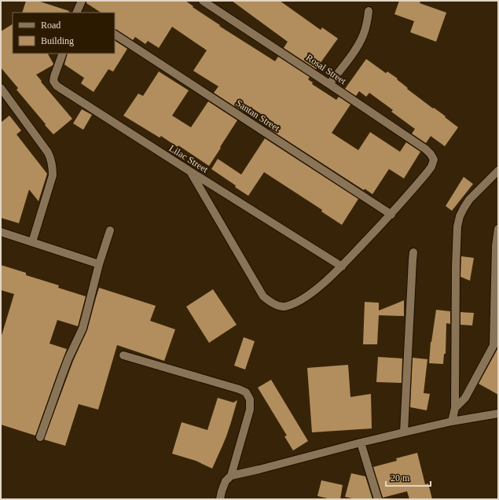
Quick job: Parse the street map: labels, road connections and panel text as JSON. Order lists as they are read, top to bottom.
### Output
{
  "streets": {
    "street": ["Rosal Street", "Santan Street", "Lilac Street"]
  },
  "crossings": [
    ["Rosal Street", "Santan Street"]
  ],
  "legend": ["Road", "Building"],
  "scale_bar": "20 m"
}
